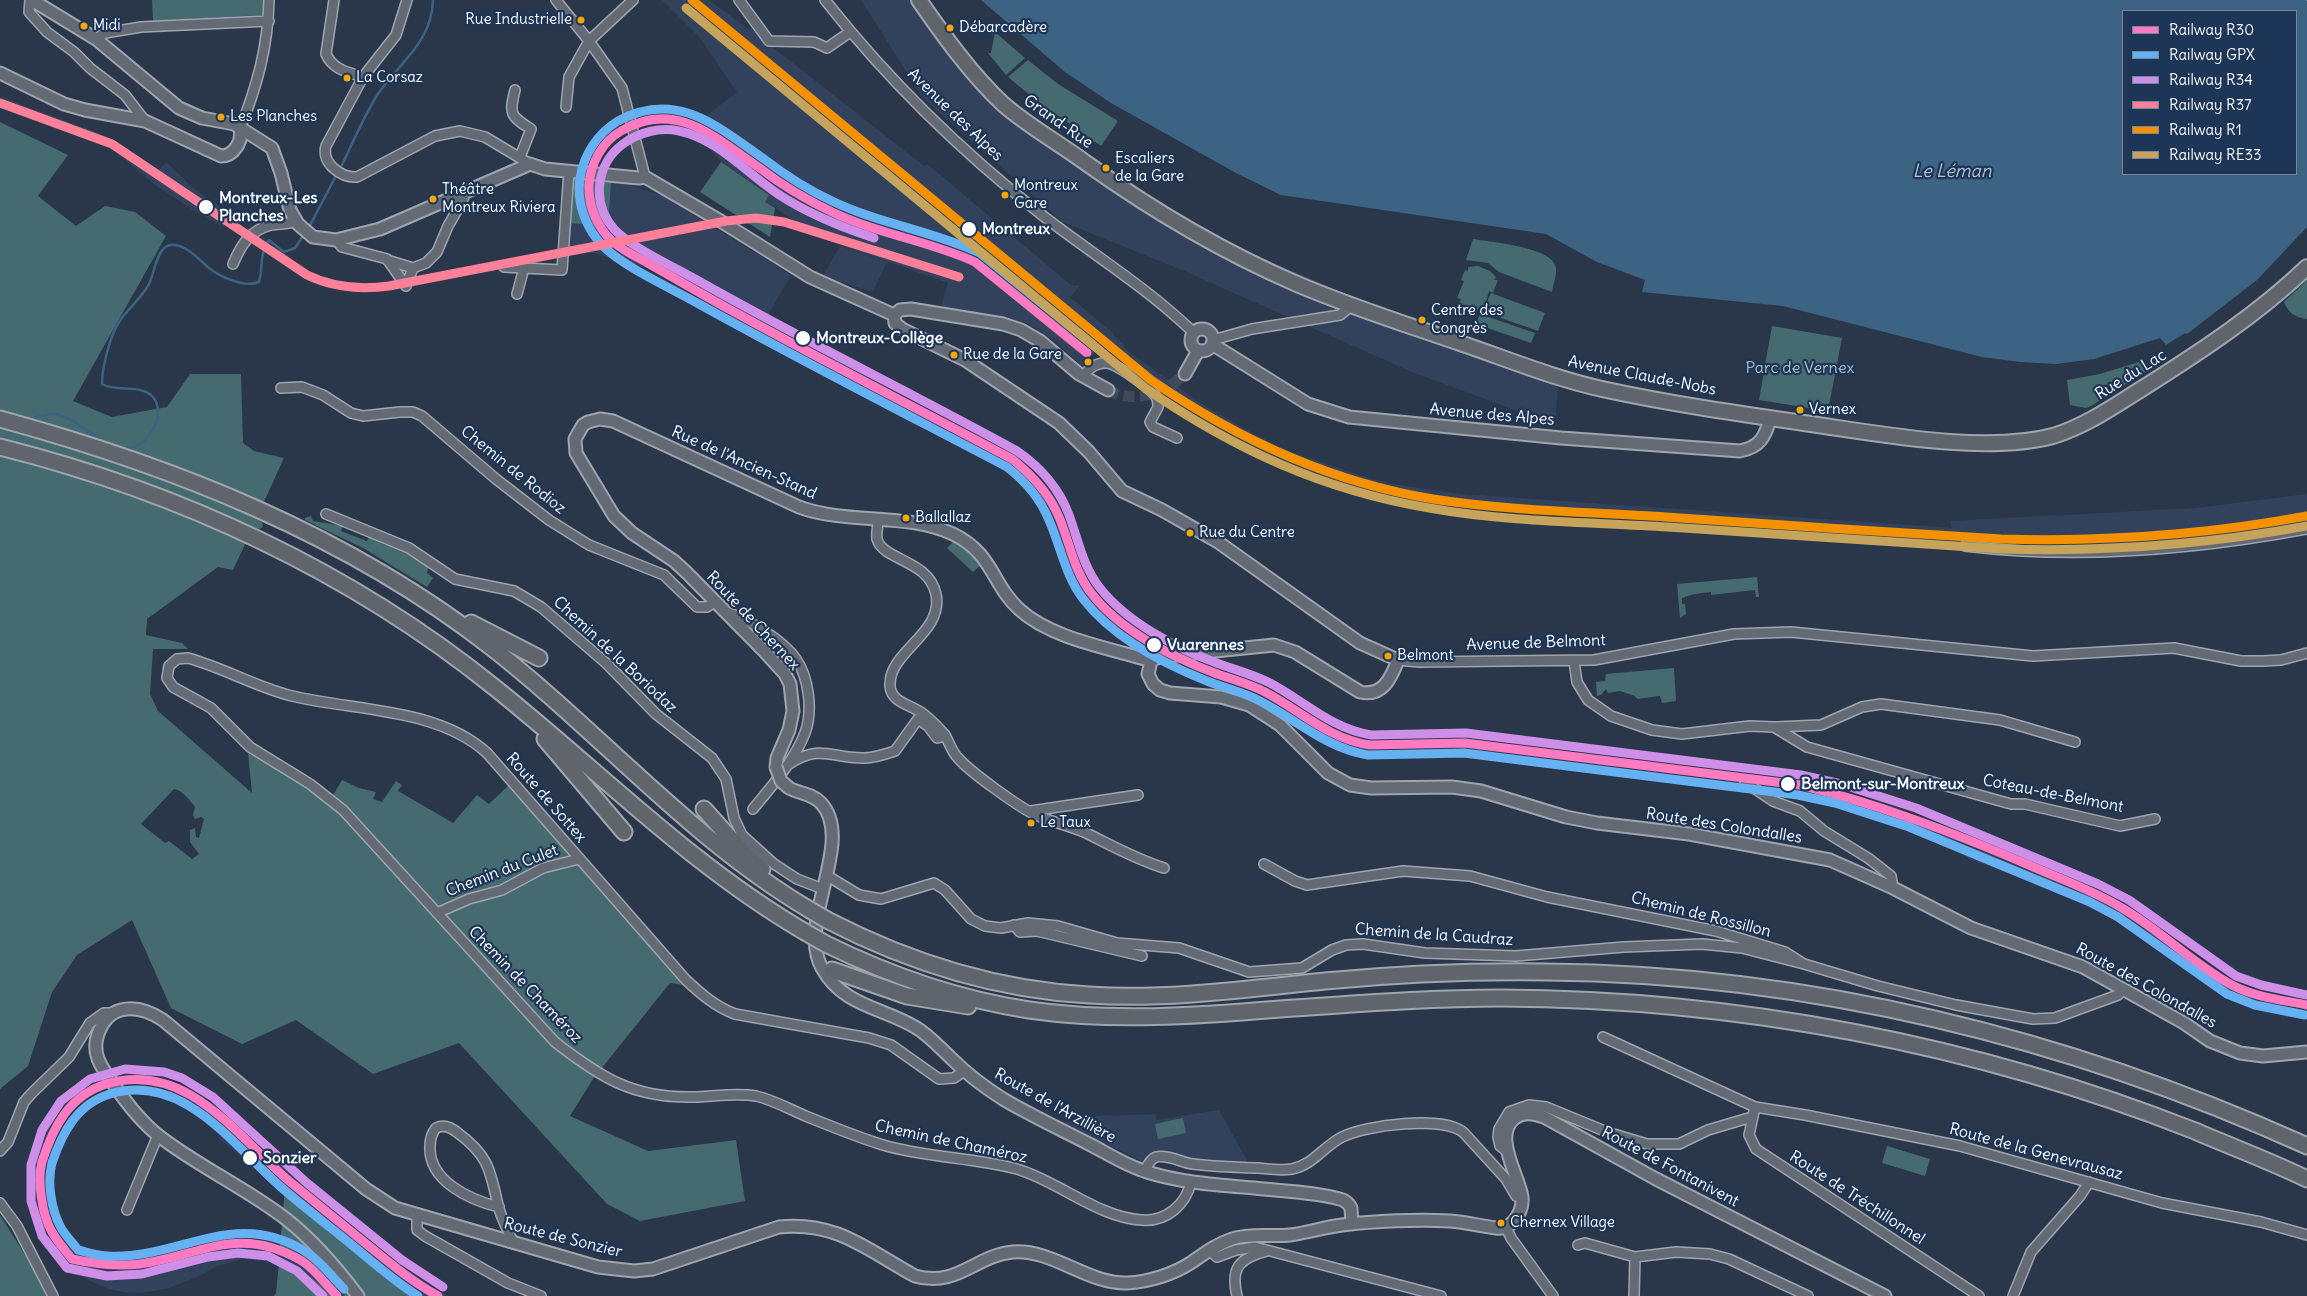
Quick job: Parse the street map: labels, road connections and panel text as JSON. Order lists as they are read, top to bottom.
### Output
{
  "streets": {
    "main road": ["Grand-Rue", "Rue du Lac", "Avenue Claude-Nobs"],
    "street": [
      "Avenue des Alpes",
      "Rue de l'Ancien-Stand",
      "Chemin de Rodioz",
      "Route de Chernex",
      "Avenue de Belmont",
      "Chemin de la Boriodaz",
      "Coteau-de-Belmont",
      "Route de Sottex",
      "Route des Colondalles",
      "Chemin du Culet",
      "Chemin de Rossillon",
      "Chemin de la Caudraz",
      "Chemin de Chaméroz",
      "Route de l'Arzillière",
      "Route de la Genevrausaz",
      "Route de Fontanivent",
      "Route de Tréchillonnel",
      "Route de Sonzier"
    ]
  },
  "crossings": [
    ["Avenue des Alpes", "Avenue Claude-Nobs"],
    ["Grand-Rue", "Avenue Claude-Nobs"],
    ["Rue du Lac", "Avenue Claude-Nobs"],
    ["Rue de l'Ancien-Stand", "Route de Chernex"],
    ["Rue de l'Ancien-Stand", "Route des Colondalles"],
    ["Chemin de Rodioz", "Route de Chernex"],
    ["Avenue de Belmont", "Coteau-de-Belmont"],
    ["Route de Sottex", "Chemin du Culet"],
    ["Route de Sottex", "Chemin de Chaméroz"],
    ["Route de Sottex", "Route de l'Arzillière"],
    ["Route des Colondalles", "Chemin de Rossillon"],
    ["Chemin du Culet", "Chemin de Chaméroz"],
    ["Chemin de Rossillon", "Chemin de la Caudraz"],
    ["Chemin de Chaméroz", "Route de l'Arzillière"],
    ["Route de l'Arzillière", "Route de Sonzier"],
    ["Route de la Genevrausaz", "Route de Tréchillonnel"]
  ],
  "water": ["Le Léman"],
  "parks": ["Parc de Vernex"],
  "places": [
    "Rue Industrielle",
    "Midi",
    "Débarcadère",
    "La Corsaz",
    "Les Planches",
    "Escaliers de la Gare",
    "Montreux Gare",
    "Théâtre Montreux Riviera",
    "Montreux-Les Planches",
    "Montreux",
    "Centre des Congrès",
    "Montreux-Collège",
    "Rue de la Gare",
    "Vernex",
    "Ballallaz",
    "Rue du Centre",
    "Vuarennes",
    "Belmont",
    "Belmont-sur-Montreux",
    "Le Taux",
    "Sonzier",
    "Chernex Village"
  ],
  "lines": [
    "rail line R1",
    "rail line RE33",
    "rail line R37",
    "rail line GPX",
    "rail line R30",
    "rail line R34"
  ],
  "legend": [
    "Railway R30",
    "Railway GPX",
    "Railway R34",
    "Railway R37",
    "Railway R1",
    "Railway RE33"
  ]
}
